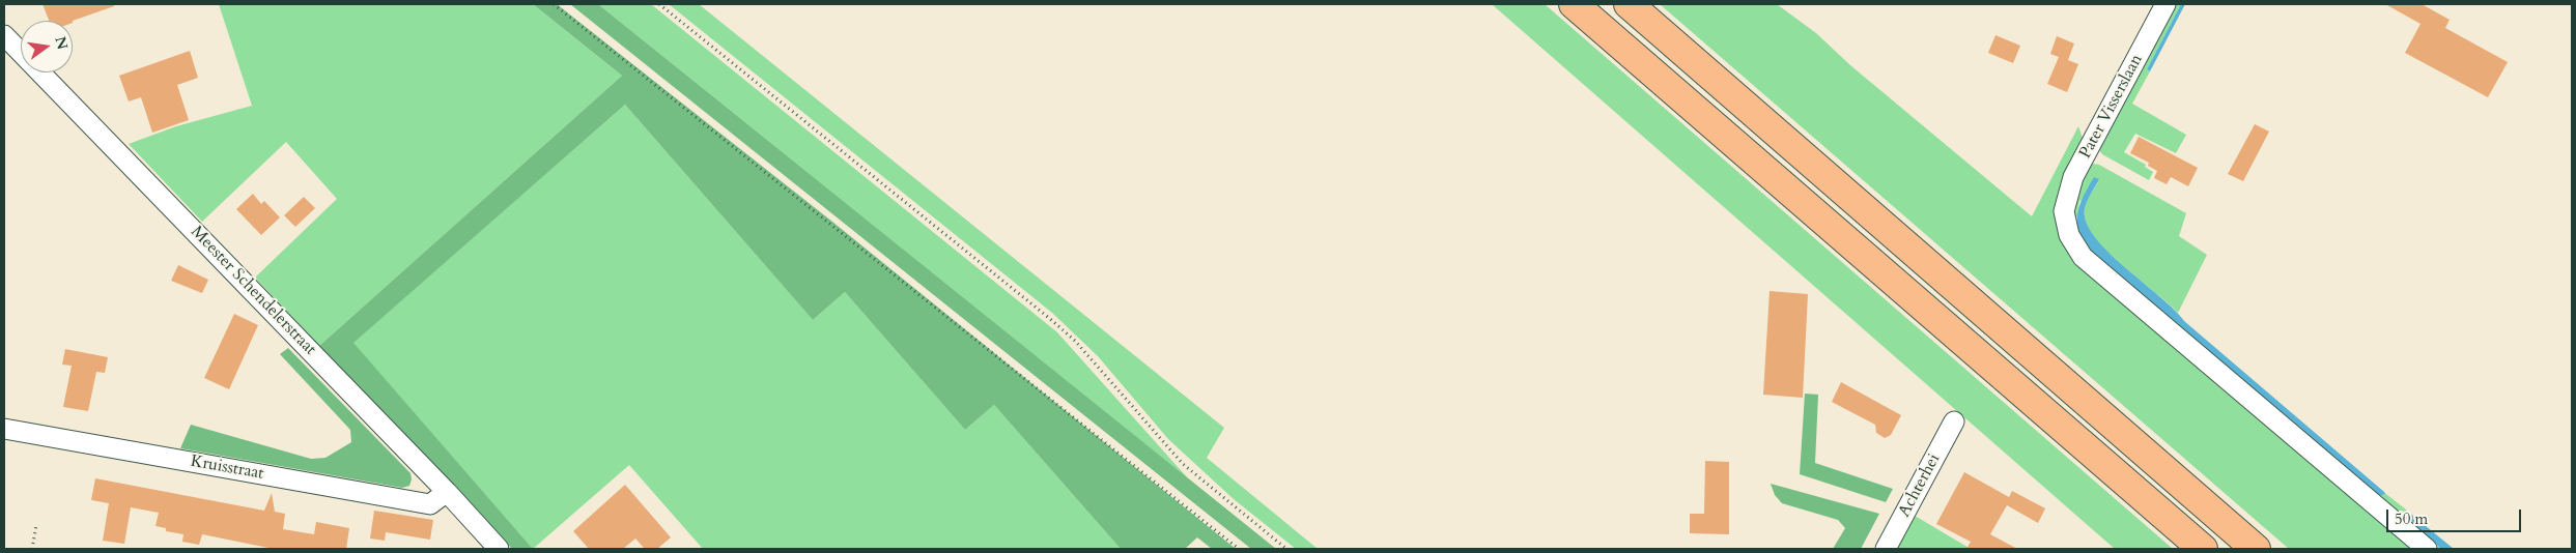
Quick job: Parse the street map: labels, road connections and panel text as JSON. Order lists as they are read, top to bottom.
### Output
{
  "streets": {
    "street": [
      "Pater Visserslaan",
      "Meester Schendelerstraat",
      "Kruisstraat",
      "Achterhei"
    ]
  },
  "crossings": [
    ["Meester Schendelerstraat", "Kruisstraat"]
  ],
  "scale_bar": "50 m",
  "north": "right"
}
